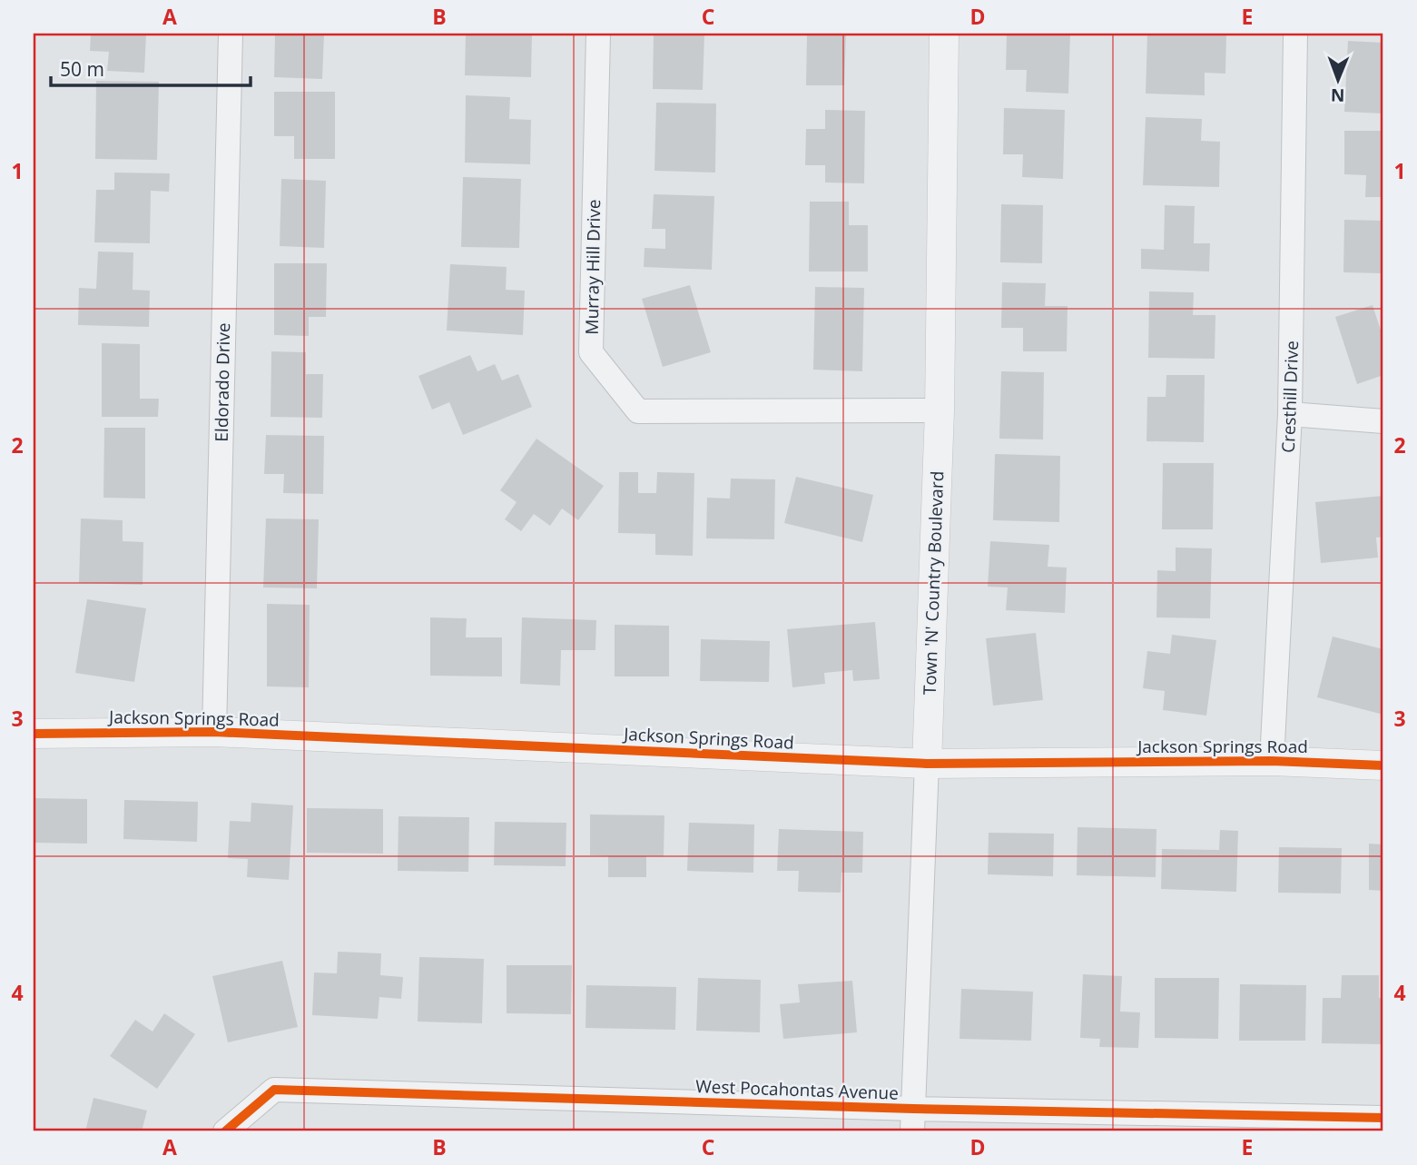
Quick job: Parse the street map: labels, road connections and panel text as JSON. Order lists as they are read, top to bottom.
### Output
{
  "streets": {
    "street": [
      "Murray Hill Drive",
      "Eldorado Drive",
      "Cresthill Drive",
      "Town 'N' Country Boulevard",
      "Jackson Springs Road",
      "West Pocahontas Avenue"
    ]
  },
  "crossings": [
    ["Murray Hill Drive", "Town 'N' Country Boulevard"],
    ["Eldorado Drive", "Jackson Springs Road"],
    ["Cresthill Drive", "Jackson Springs Road"],
    ["Town 'N' Country Boulevard", "Jackson Springs Road"],
    ["Town 'N' Country Boulevard", "West Pocahontas Avenue"]
  ],
  "scale_bar": "50 m",
  "north": "bottom",
  "grid": {
    "columns": [
      "A",
      "B",
      "C",
      "D",
      "E"
    ],
    "rows": [
      "1",
      "2",
      "3",
      "4"
    ]
  }
}
